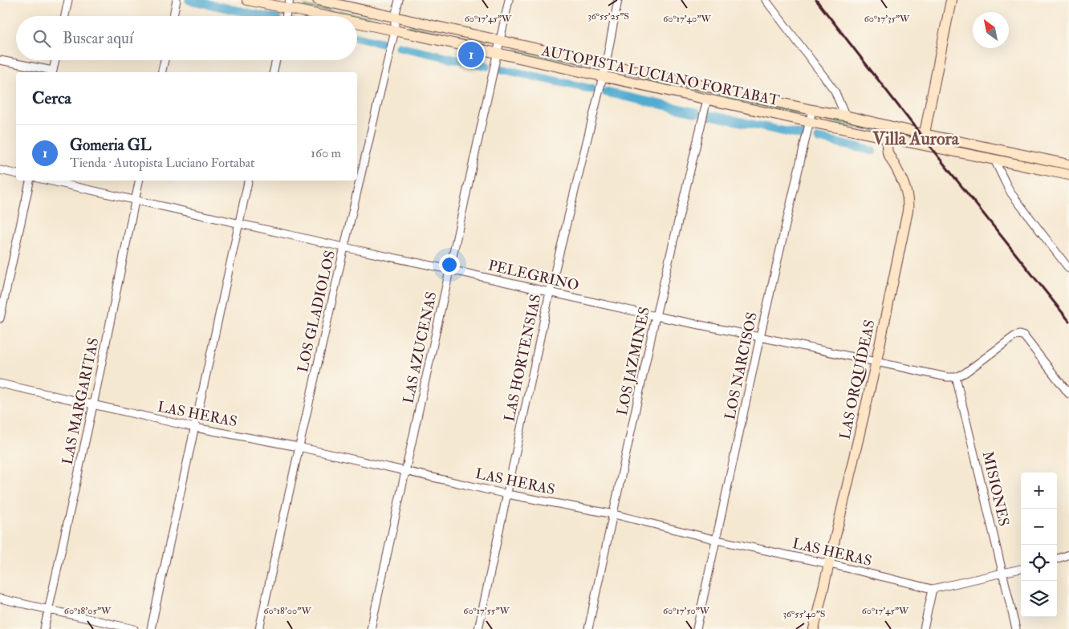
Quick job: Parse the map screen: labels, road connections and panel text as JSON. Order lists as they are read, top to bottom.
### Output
{
  "streets": {
    "main road": ["AUTOPISTA LUCIANO FORTABAT", "LAS ORQUÍDEAS"],
    "street": [
      "PELEGRINO",
      "LOS GLADIOLOS",
      "LAS AZUCENAS",
      "LAS HORTENSIAS",
      "LOS JAZMINES",
      "LOS NARCISOS",
      "LAS MARGARITAS",
      "LAS HERAS",
      "MISIONES"
    ]
  },
  "crossings": [
    ["AUTOPISTA LUCIANO FORTABAT", "LOS GLADIOLOS"],
    ["AUTOPISTA LUCIANO FORTABAT", "LAS AZUCENAS"],
    ["AUTOPISTA LUCIANO FORTABAT", "LAS HORTENSIAS"],
    ["AUTOPISTA LUCIANO FORTABAT", "LOS JAZMINES"],
    ["AUTOPISTA LUCIANO FORTABAT", "LOS NARCISOS"],
    ["AUTOPISTA LUCIANO FORTABAT", "LAS ORQUÍDEAS"],
    ["PELEGRINO", "LOS GLADIOLOS"],
    ["PELEGRINO", "LAS AZUCENAS"],
    ["PELEGRINO", "LAS HORTENSIAS"],
    ["PELEGRINO", "LOS JAZMINES"],
    ["PELEGRINO", "LOS NARCISOS"],
    ["PELEGRINO", "LAS ORQUÍDEAS"],
    ["PELEGRINO", "LAS MARGARITAS"],
    ["PELEGRINO", "MISIONES"],
    ["LOS GLADIOLOS", "LAS HERAS"],
    ["LAS AZUCENAS", "LAS HERAS"],
    ["LAS HORTENSIAS", "LAS HERAS"],
    ["LOS JAZMINES", "LAS HERAS"],
    ["LOS NARCISOS", "LAS HERAS"],
    ["LAS ORQUÍDEAS", "LAS HERAS"],
    ["LAS MARGARITAS", "LAS HERAS"],
    ["LAS HERAS", "MISIONES"]
  ],
  "districts": ["Villa Aurora"],
  "north": "top left",
  "page": {
    "search": "Buscar aquí",
    "pins": "1",
    "heading": "Cerca",
    "list": [
      {
        "mark": "1",
        "name": "Gomeria GL",
        "note": "Tienda · Autopista Luciano Fortabat",
        "value": "160 m"
      }
    ],
    "map_buttons": ["+", "−"]
  },
  "coordinates": [
    "36°55'25\"S",
    "60°17'45\"W",
    "60°17'40\"W",
    "60°17'35\"W",
    "60°18'05\"W",
    "60°18'00\"W",
    "60°17'55\"W",
    "60°17'50\"W",
    "36°55'40\"S"
  ]
}
